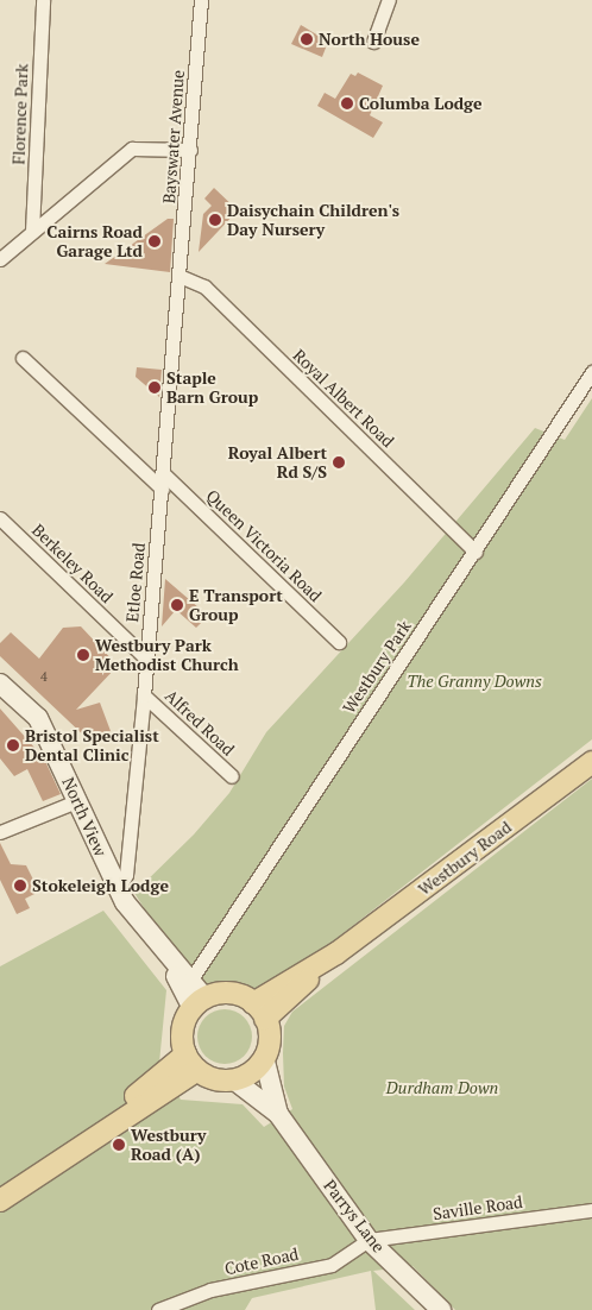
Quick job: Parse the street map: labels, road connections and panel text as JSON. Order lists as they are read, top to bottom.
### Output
{
  "streets": {
    "main road": ["North View", "Westbury Road", "Parrys Lane"],
    "street": [
      "Florence Park",
      "Bayswater Avenue",
      "Royal Albert Road",
      "Queen Victoria Road",
      "Berkeley Road",
      "Etloe Road",
      "Westbury Park",
      "Alfred Road",
      "Saville Road",
      "Cote Road"
    ]
  },
  "crossings": [
    ["Bayswater Avenue", "Royal Albert Road"],
    ["Bayswater Avenue", "Etloe Road"],
    ["Royal Albert Road", "Etloe Road"],
    ["Royal Albert Road", "Westbury Park"],
    ["Queen Victoria Road", "Etloe Road"],
    ["Berkeley Road", "Etloe Road"],
    ["Etloe Road", "Alfred Road"],
    ["Etloe Road", "North View"],
    ["Westbury Park", "North View"],
    ["North View", "Westbury Road"],
    ["North View", "Parrys Lane"],
    ["Westbury Road", "Parrys Lane"],
    ["Saville Road", "Parrys Lane"],
    ["Saville Road", "Cote Road"],
    ["Parrys Lane", "Cote Road"]
  ],
  "parks": ["The Granny Downs", "Durdham Down"],
  "places": [
    "North House",
    "Columba Lodge",
    "Daisychain Children's Day Nursery",
    "Cairns Road Garage Ltd",
    "Staple Barn Group",
    "Royal Albert Rd S/S",
    "E Transport Group",
    "Westbury Park Methodist Church",
    "Bristol Specialist Dental Clinic",
    "Stokeleigh Lodge",
    "Westbury Road (A)"
  ],
  "house_numbers": ["4"]
}
